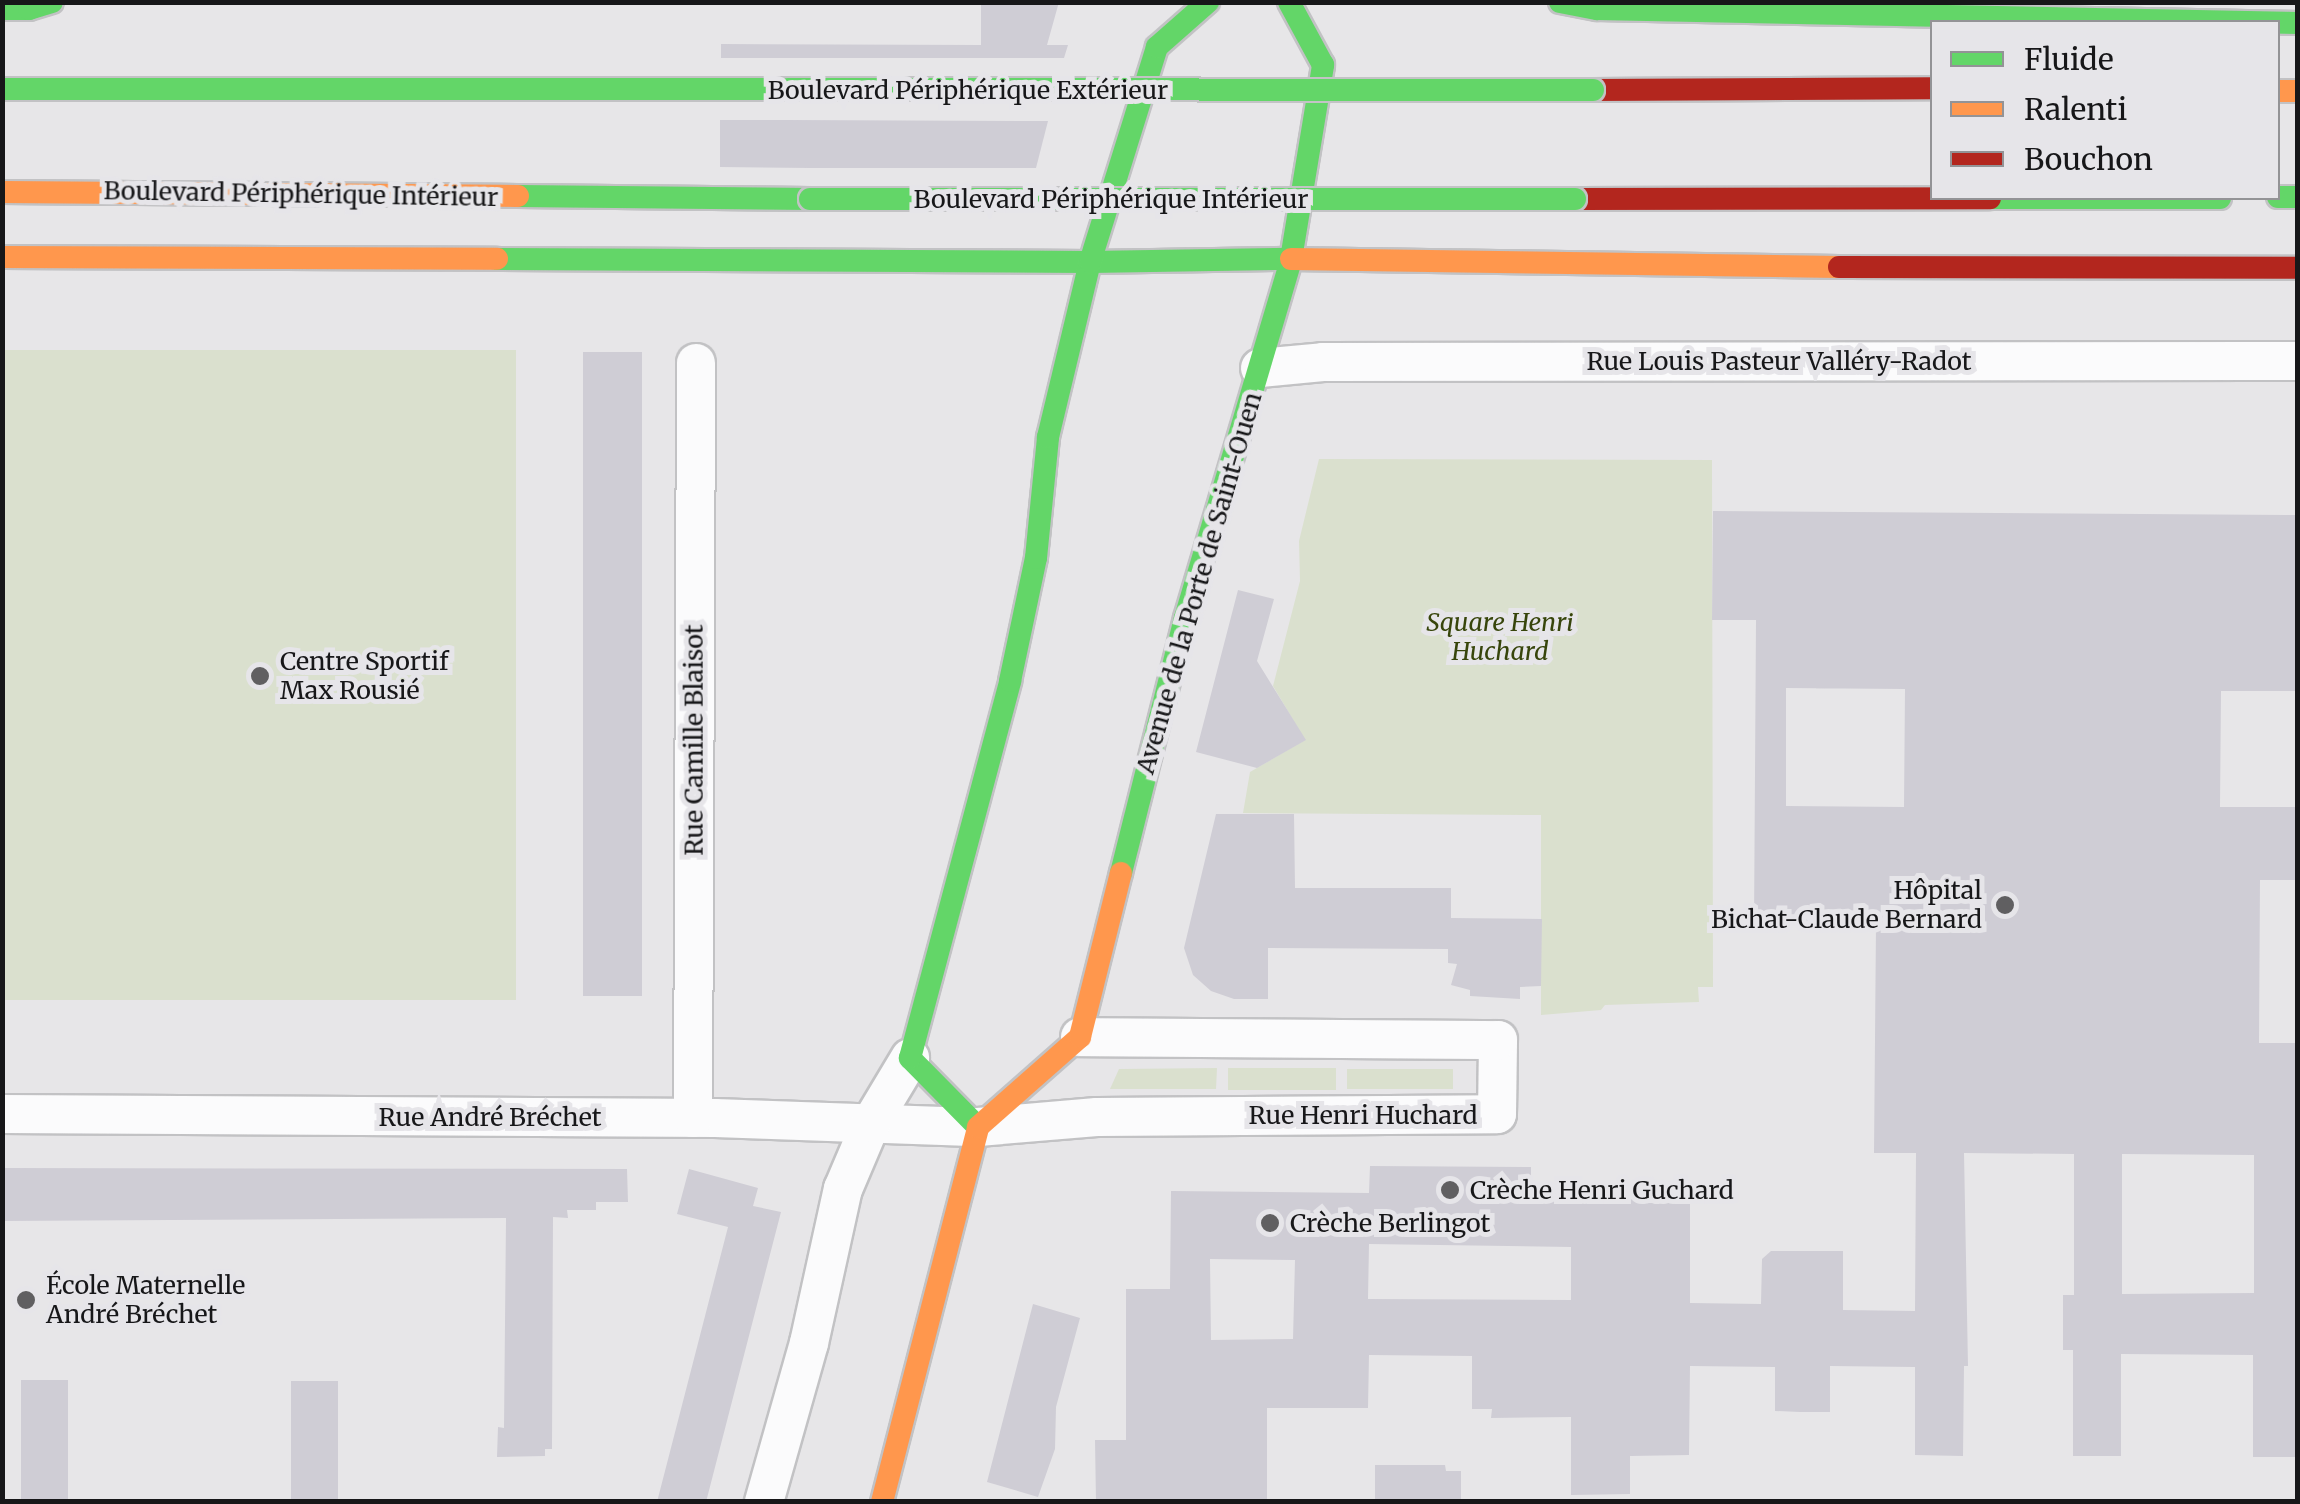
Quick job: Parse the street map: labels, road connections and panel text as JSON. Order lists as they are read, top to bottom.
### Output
{
  "streets": {
    "main road": ["Boulevard Périphérique Extérieur", "Boulevard Périphérique Intérieur", "Avenue de la Porte de Saint-Ouen"],
    "street": [
      "Rue Louis Pasteur Valléry-Radot",
      "Rue Camille Blaisot",
      "Rue Henri Huchard",
      "Rue André Bréchet"
    ]
  },
  "crossings": [
    ["Rue Louis Pasteur Valléry-Radot", "Avenue de la Porte de Saint-Ouen"],
    ["Avenue de la Porte de Saint-Ouen", "Rue Henri Huchard"],
    ["Rue Camille Blaisot", "Rue André Bréchet"],
    ["Rue Henri Huchard", "Rue André Bréchet"]
  ],
  "parks": ["Square Henri Huchard"],
  "places": [
    "Centre Sportif Max Rousié",
    "Hôpital Bichat-Claude Bernard",
    "Crèche Henri Guchard",
    "Crèche Berlingot",
    "École Maternelle André Bréchet"
  ],
  "legend": ["Fluide", "Ralenti", "Bouchon"]
}
